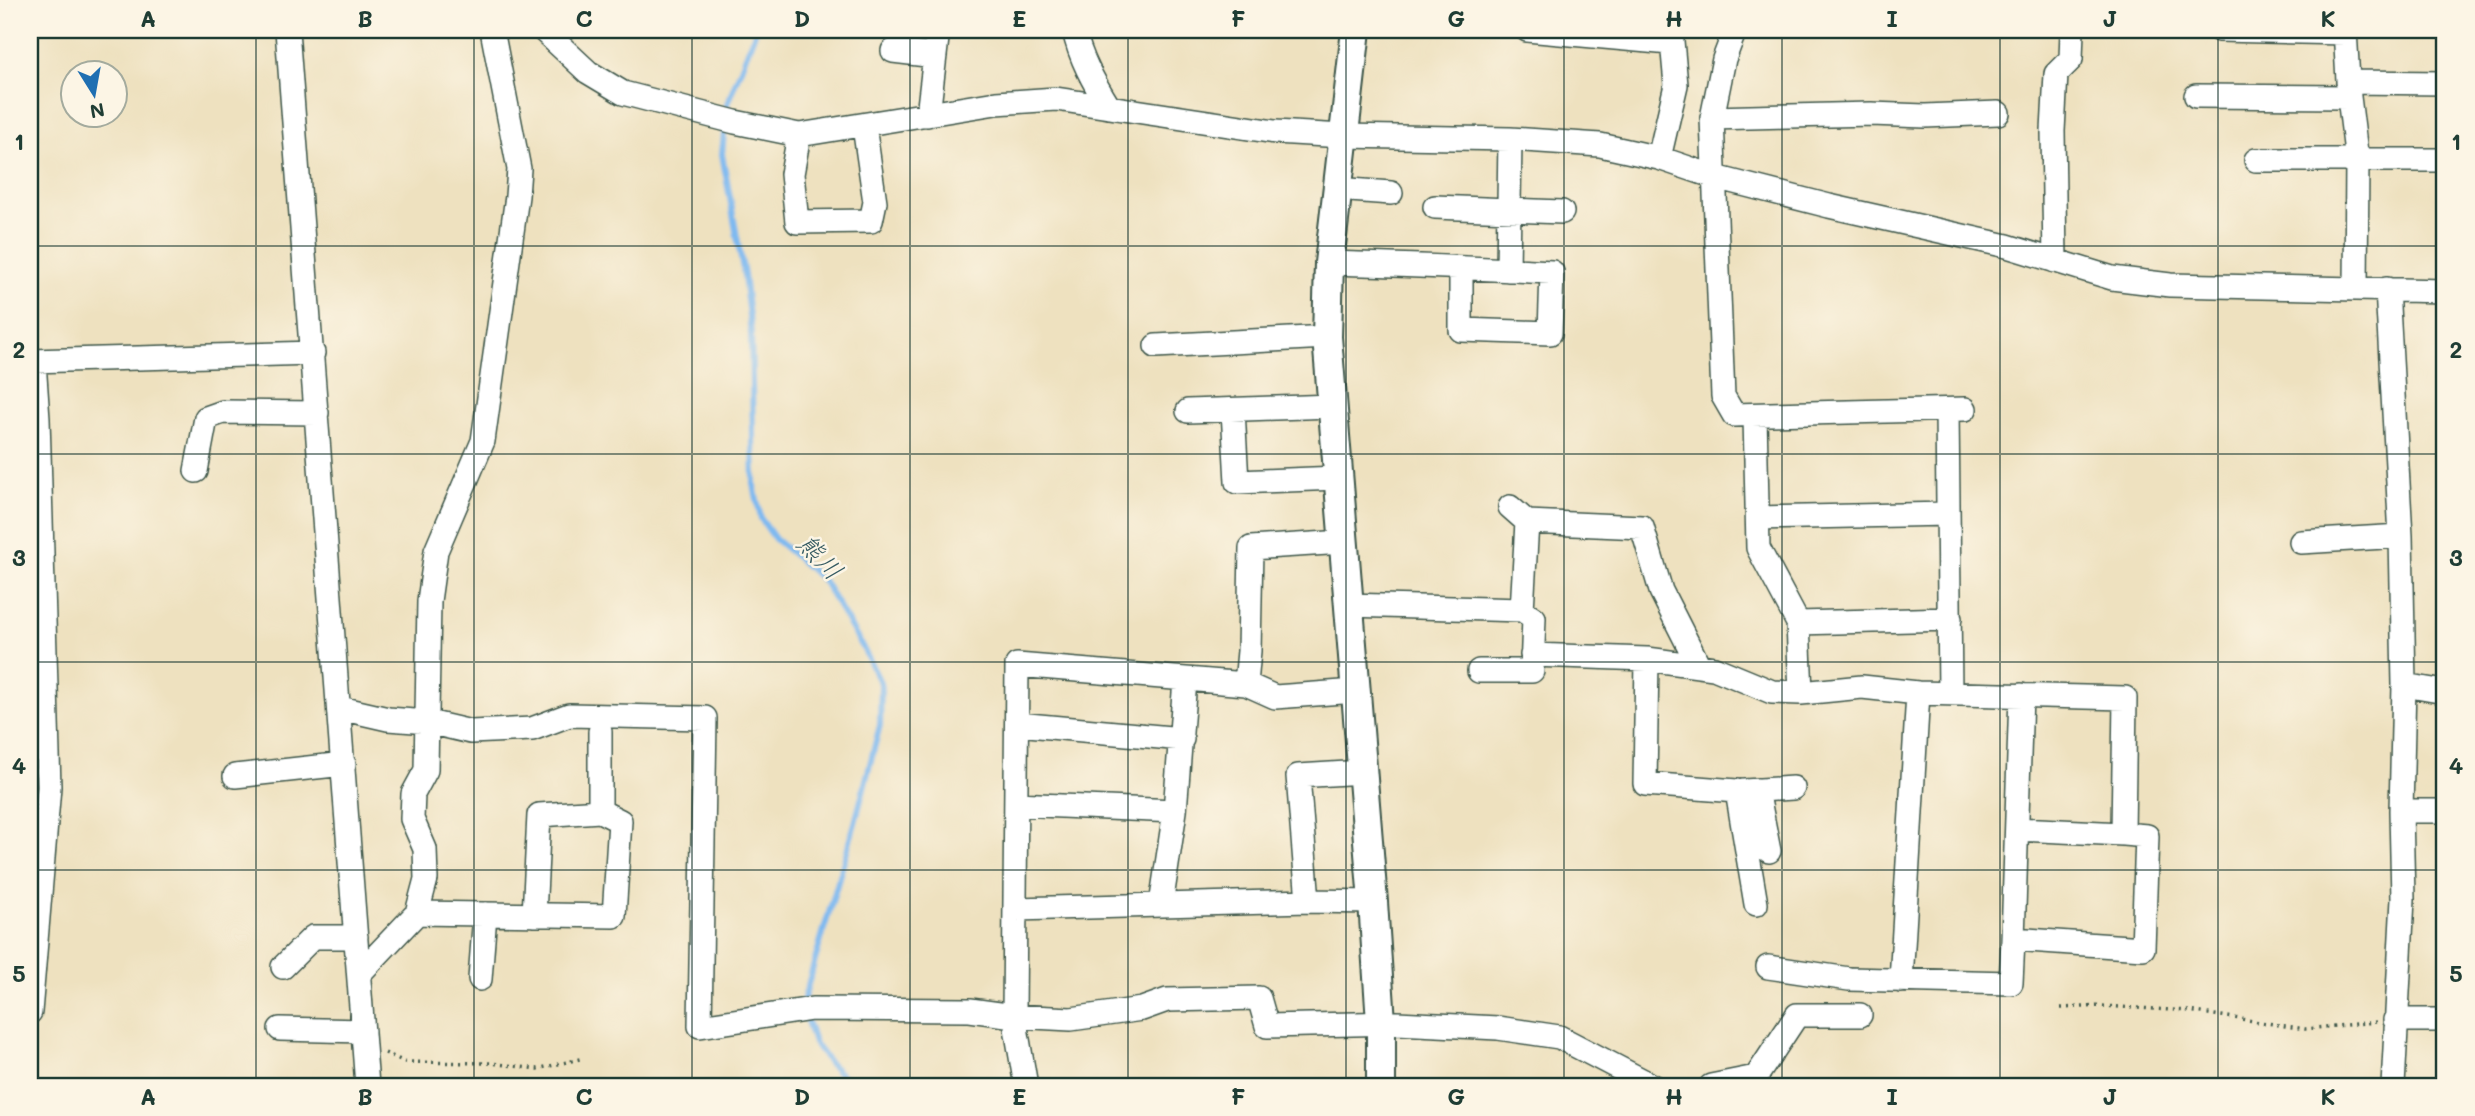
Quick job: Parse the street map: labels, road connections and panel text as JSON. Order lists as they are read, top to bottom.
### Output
{
  "water": ["熊川"],
  "north": "bottom",
  "grid": {
    "columns": [
      "A",
      "B",
      "C",
      "D",
      "E",
      "F",
      "G",
      "H",
      "I",
      "J",
      "K"
    ],
    "rows": [
      "1",
      "2",
      "3",
      "4",
      "5"
    ]
  }
}
